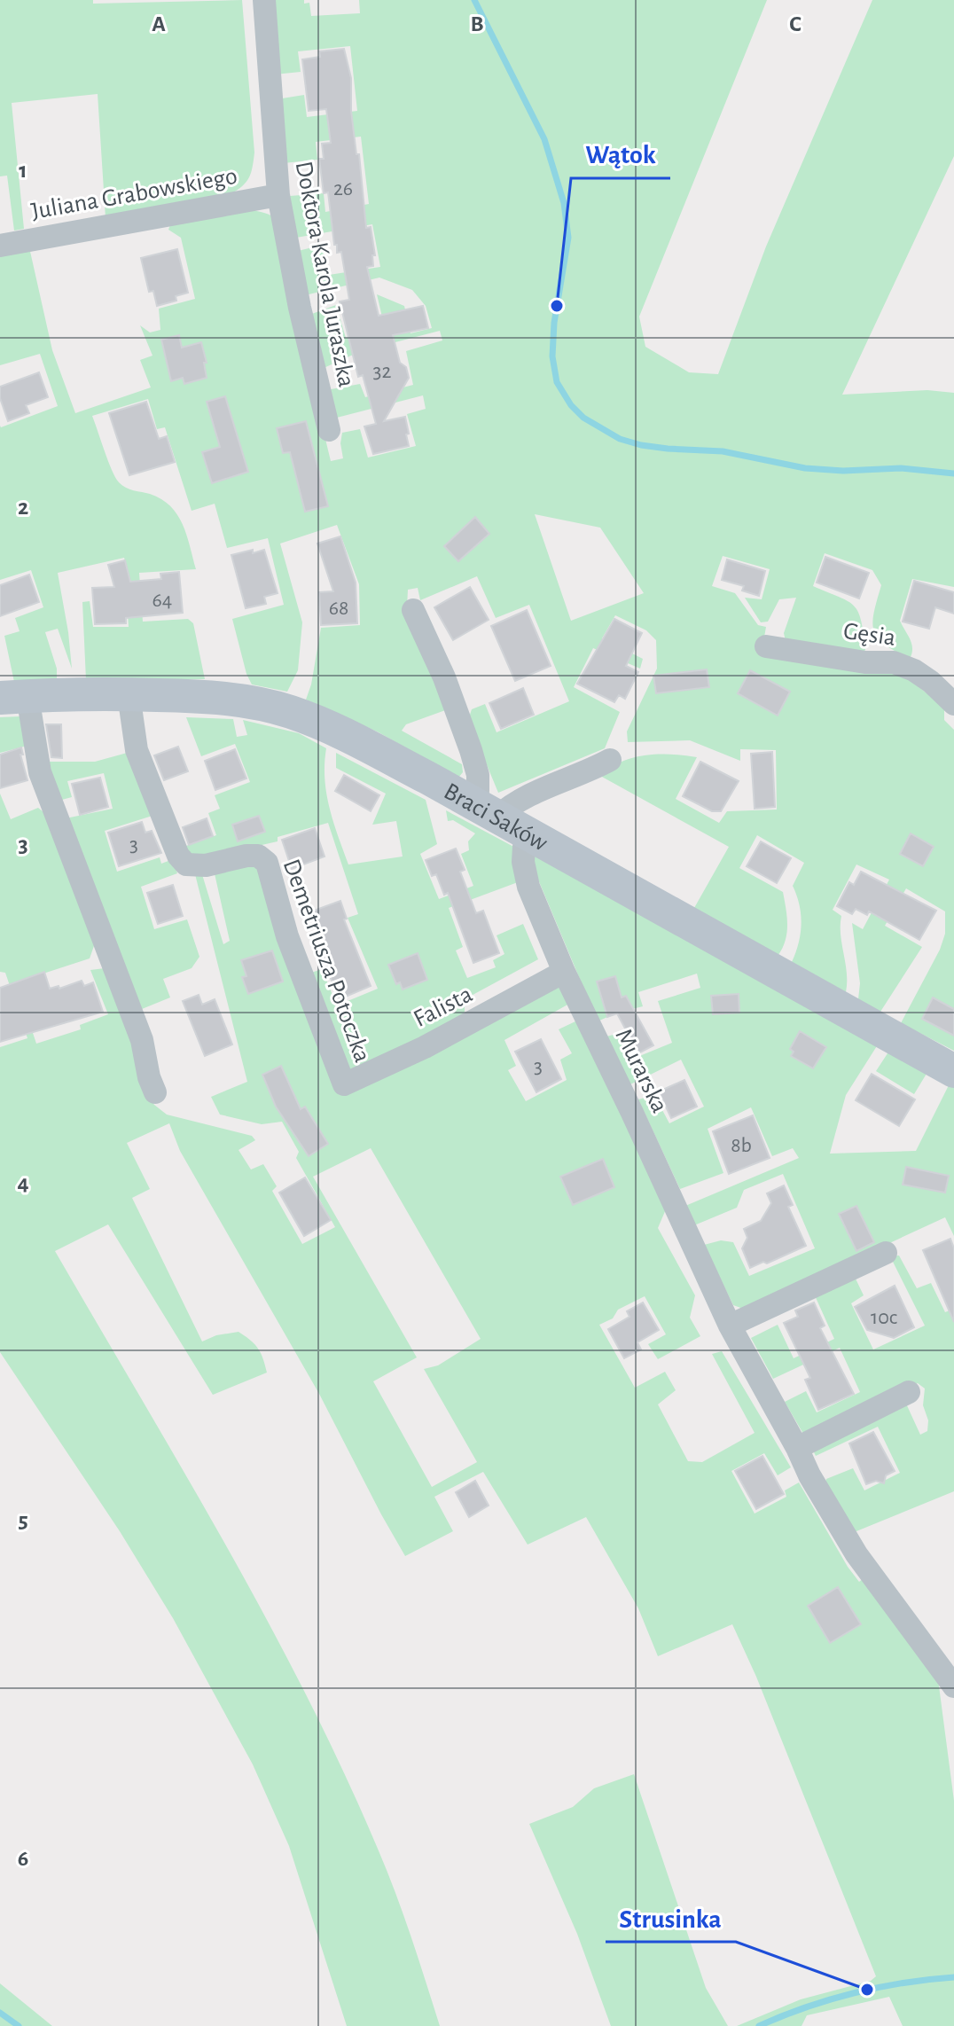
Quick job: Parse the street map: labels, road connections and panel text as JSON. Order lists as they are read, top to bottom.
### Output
{
  "streets": {
    "street": [
      "Juliana Grabowskiego",
      "Doktora Karola Juraszka",
      "Gęsia",
      "Braci Saków",
      "Demetriusza Potoczka",
      "Falista",
      "Murarska"
    ]
  },
  "crossings": [
    ["Juliana Grabowskiego", "Doktora Karola Juraszka"],
    ["Braci Saków", "Demetriusza Potoczka"],
    ["Braci Saków", "Murarska"],
    ["Demetriusza Potoczka", "Falista"],
    ["Falista", "Murarska"]
  ],
  "places": ["Wątok", "Strusinka"],
  "house_numbers": [
    "26",
    "32",
    "64",
    "68",
    "3",
    "3",
    "8b",
    "10c"
  ],
  "grid": {
    "columns": ["A", "B", "C"],
    "rows": [
      "1",
      "2",
      "3",
      "4",
      "5",
      "6"
    ]
  }
}
